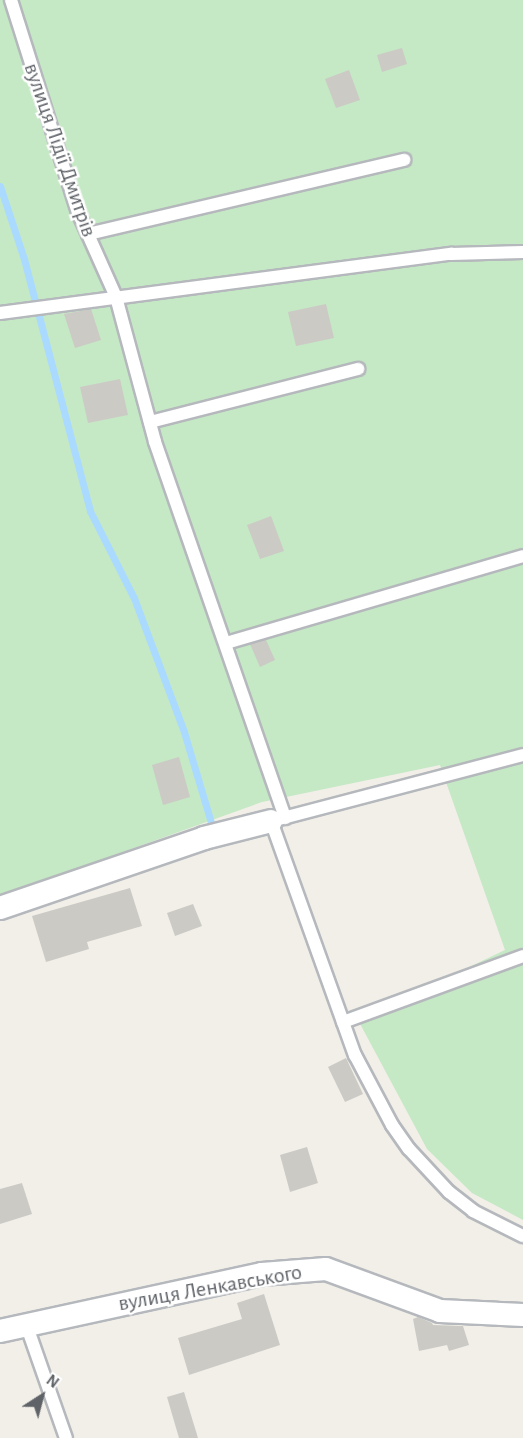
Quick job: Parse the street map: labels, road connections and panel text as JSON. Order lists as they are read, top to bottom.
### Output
{
  "streets": {
    "street": ["вулиця Ленкавського"],
    "lane": ["вулиця Лідії Дмитрів"]
  },
  "north": "top right"
}
